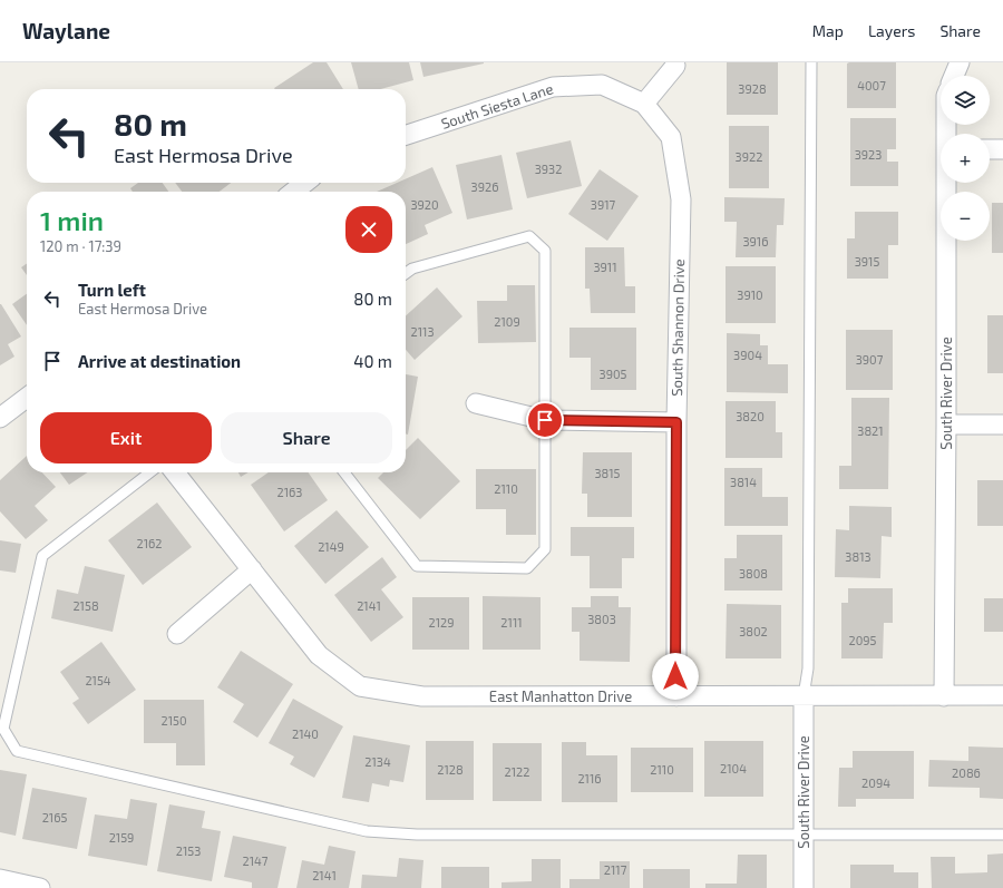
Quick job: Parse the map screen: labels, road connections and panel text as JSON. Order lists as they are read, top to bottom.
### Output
{
  "streets": {
    "street": [
      "South Siesta Lane",
      "South Shannon Drive",
      "South River Drive",
      "East Manhatton Drive"
    ]
  },
  "crossings": [
    ["South Siesta Lane", "South Shannon Drive"],
    ["South Shannon Drive", "East Manhatton Drive"],
    ["South River Drive", "East Manhatton Drive"]
  ],
  "house_numbers": [
    "4007",
    "3928",
    "3923",
    "3922",
    "3932",
    "3926",
    "3920",
    "3917",
    "3916",
    "3915",
    "3911",
    "3910",
    "2109",
    "2113",
    "3904",
    "3907",
    "3905",
    "3820",
    "3821",
    "3815",
    "3814",
    "2110",
    "2163",
    "2162",
    "2149",
    "3813",
    "3808",
    "2158",
    "2141",
    "3803",
    "2129",
    "2111",
    "3802",
    "2095",
    "2154",
    "2150",
    "2140",
    "2134",
    "2104",
    "2128",
    "2110",
    "2122",
    "2086",
    "2116",
    "2094",
    "2165",
    "2159",
    "2153",
    "2147",
    "2117",
    "2141"
  ],
  "page": {
    "header": "Waylane",
    "nav": ["Map", "Layers", "Share"],
    "map_buttons": ["+", "−"],
    "turn": ["80 m", "East Hermosa Drive"],
    "heading": ["1 min", "120 m · 17:39"],
    "list": [
      {
        "name": "Turn left",
        "note": "East Hermosa Drive",
        "value": "80 m"
      },
      {
        "name": "Arrive at destination",
        "value": "40 m"
      }
    ],
    "buttons": ["Exit", "Share"]
  }
}
